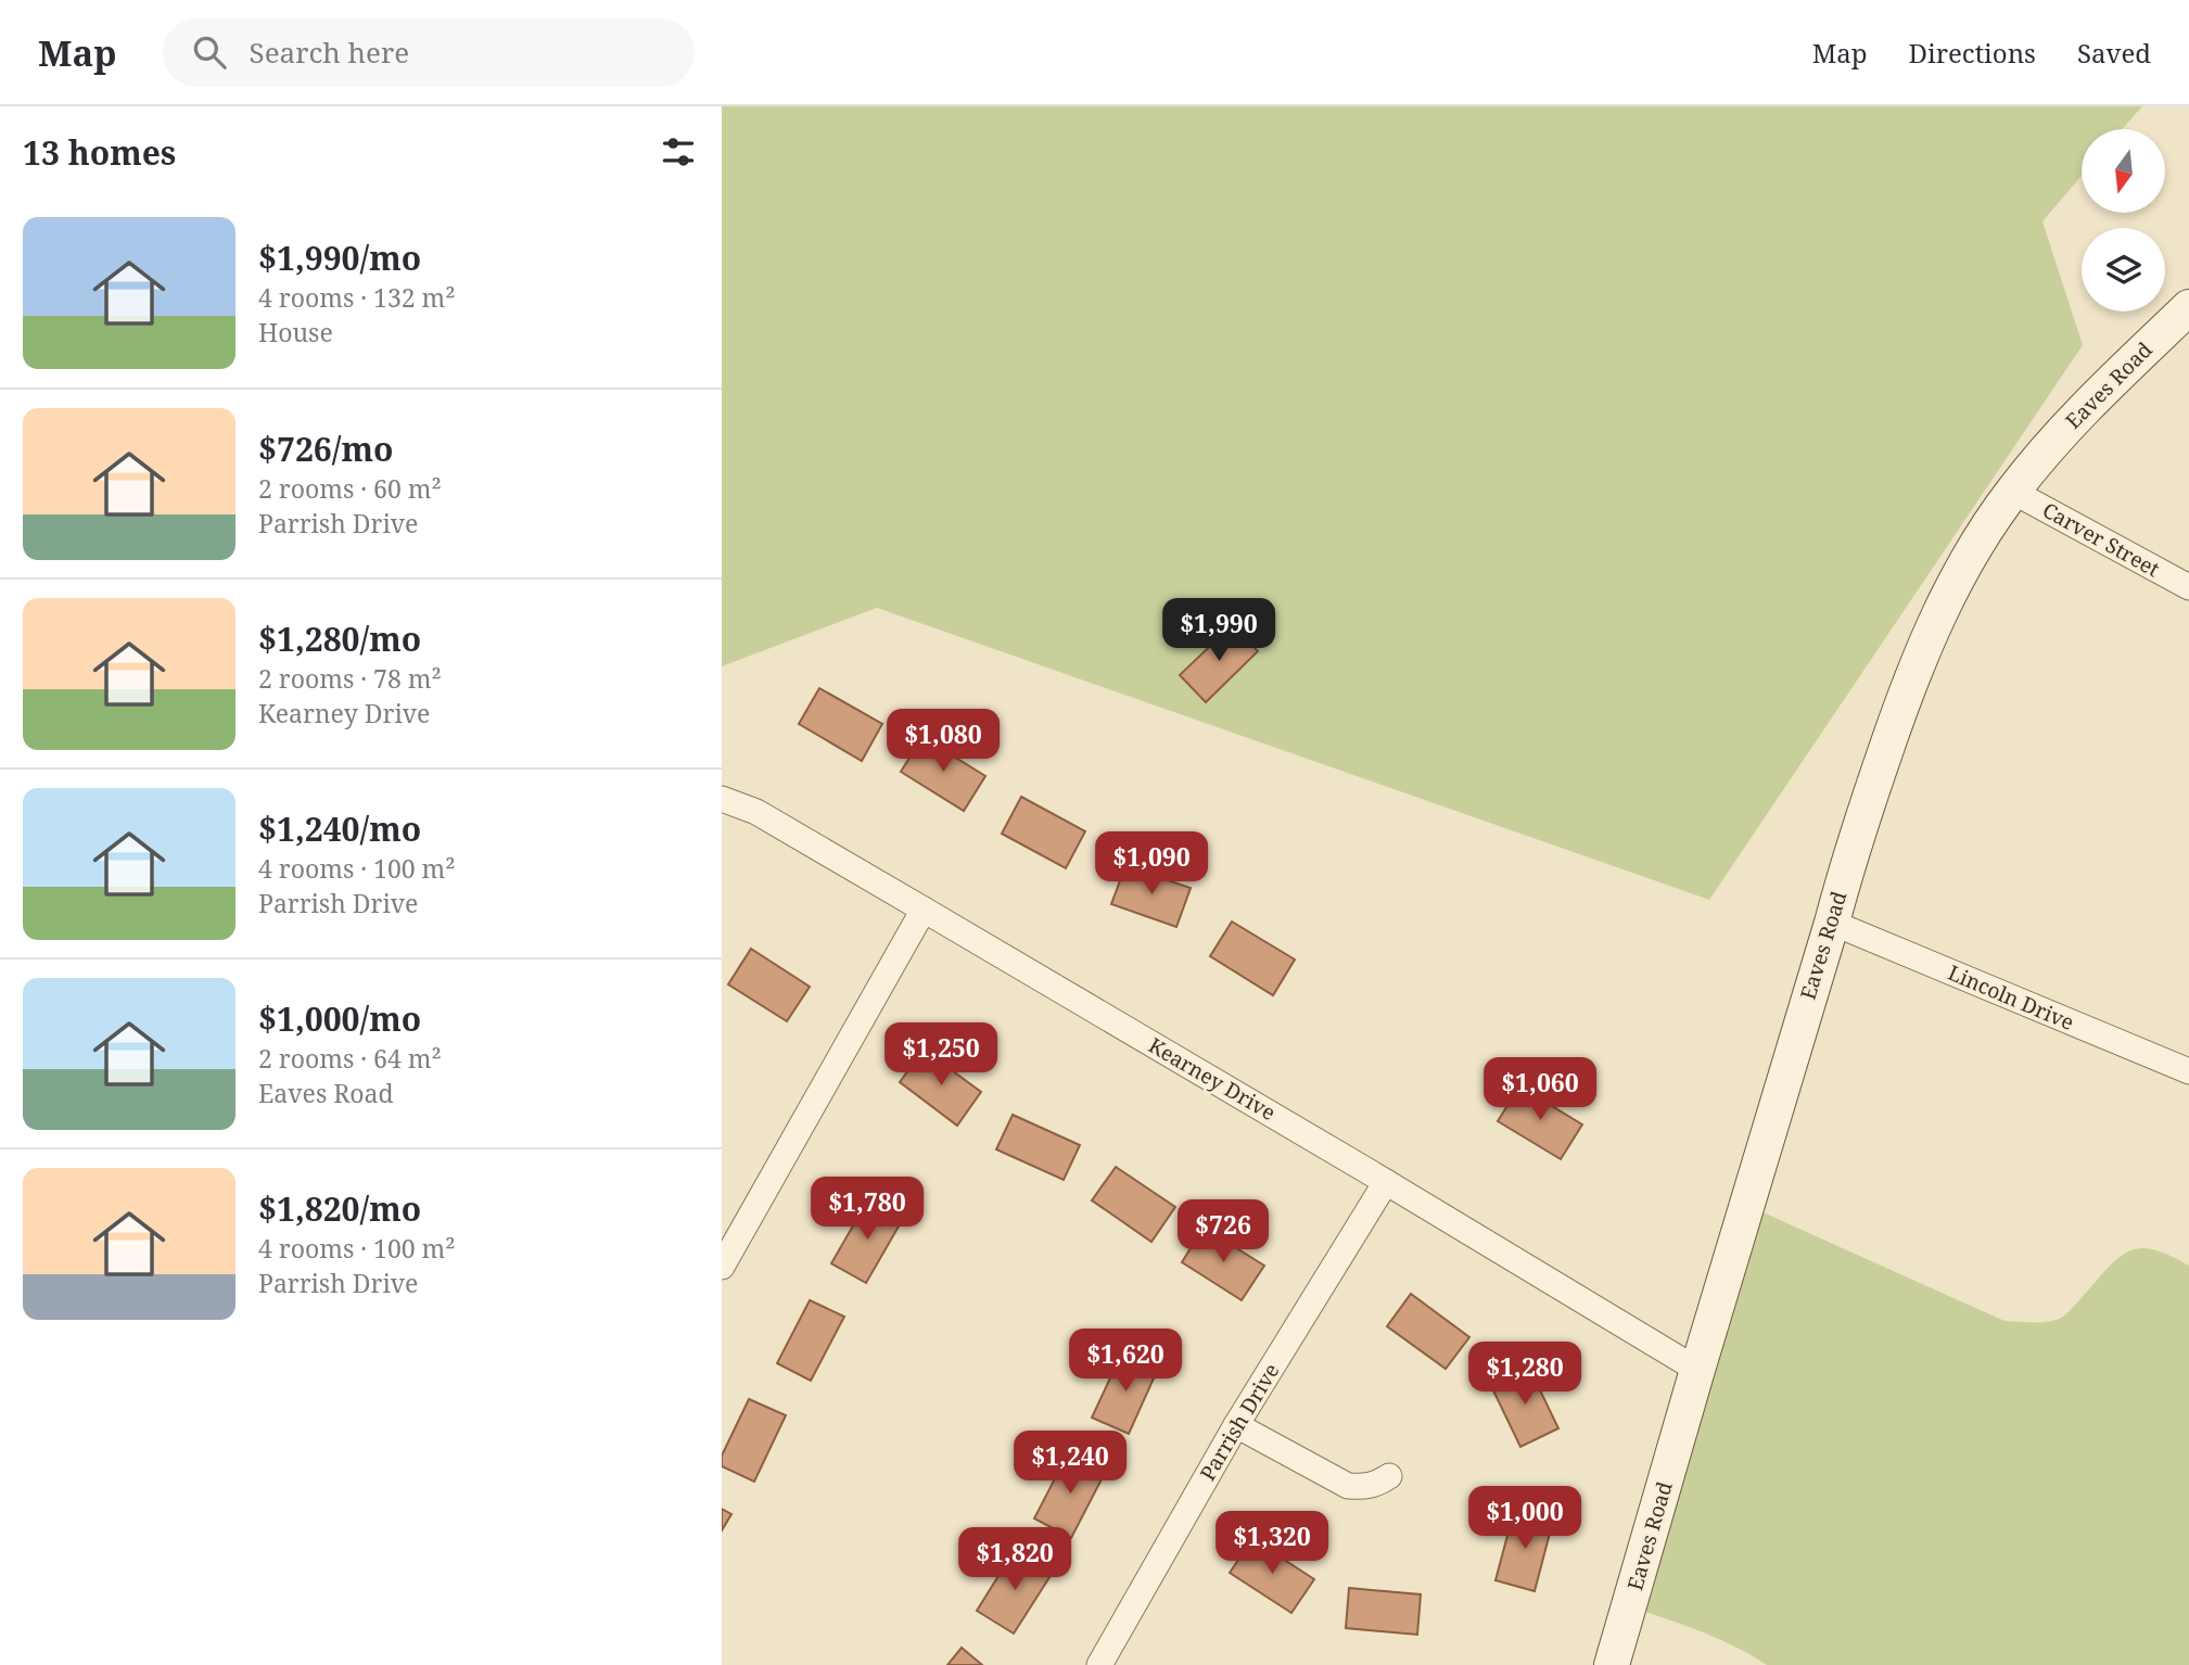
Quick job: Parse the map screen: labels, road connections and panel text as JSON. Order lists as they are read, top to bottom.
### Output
{
  "streets": {
    "street": [
      "Eaves Road",
      "Carver Street",
      "Lincoln Drive",
      "Kearney Drive",
      "Parrish Drive"
    ]
  },
  "crossings": [
    ["Eaves Road", "Carver Street"],
    ["Eaves Road", "Lincoln Drive"],
    ["Eaves Road", "Kearney Drive"],
    ["Kearney Drive", "Parrish Drive"]
  ],
  "north": "bottom",
  "page": {
    "header": "Map",
    "search": "Search here",
    "nav": ["Map", "Directions", "Saved"],
    "heading": "13 homes",
    "list": [
      {
        "name": "$1,990/mo",
        "note": "4 rooms · 132 m² · House"
      },
      {
        "name": "$726/mo",
        "note": "2 rooms · 60 m² · Parrish Drive"
      },
      {
        "name": "$1,280/mo",
        "note": "2 rooms · 78 m² · Kearney Drive"
      },
      {
        "name": "$1,240/mo",
        "note": "4 rooms · 100 m² · Parrish Drive"
      },
      {
        "name": "$1,000/mo",
        "note": "2 rooms · 64 m² · Eaves Road"
      },
      {
        "name": "$1,820/mo",
        "note": "4 rooms · 100 m² · Parrish Drive"
      }
    ],
    "price": [
      "$1,990",
      "$1,080",
      "$1,090",
      "$1,250",
      "$1,060",
      "$1,780",
      "$726",
      "$1,620",
      "$1,280",
      "$1,240",
      "$1,000",
      "$1,320",
      "$1,820"
    ]
  }
}
